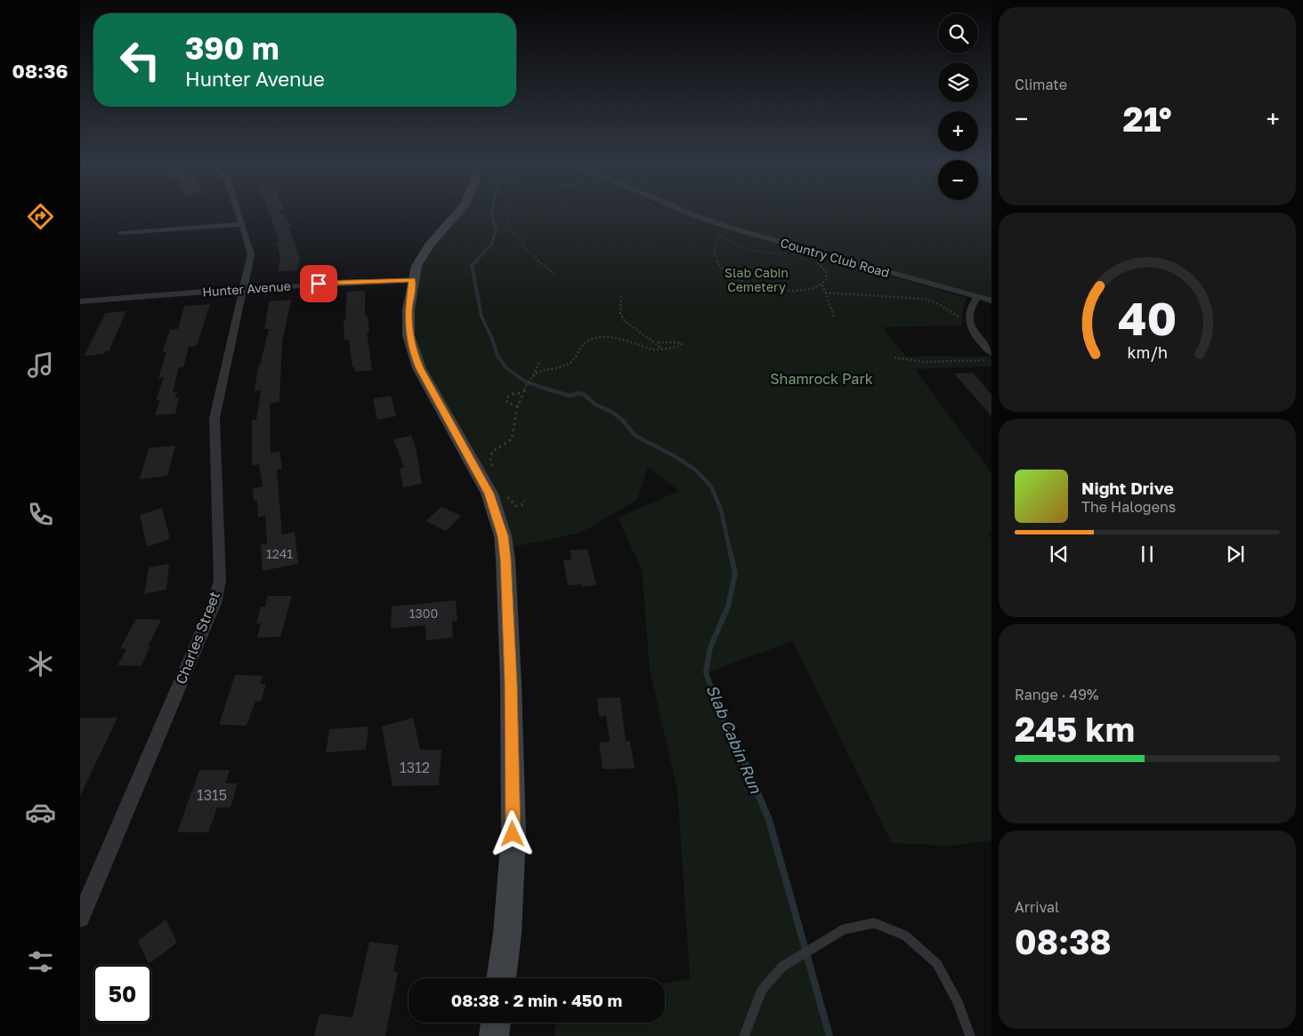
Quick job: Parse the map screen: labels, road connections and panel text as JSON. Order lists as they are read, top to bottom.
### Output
{
  "streets": {
    "street": ["Country Club Road", "Hunter Avenue", "Charles Street"]
  },
  "crossings": [
    ["Hunter Avenue", "Charles Street"]
  ],
  "water": ["Slab Cabin Run"],
  "parks": ["Slab Cabin Cemetery", "Shamrock Park"],
  "house_numbers": [
    "1241",
    "1300",
    "1312",
    "1315"
  ],
  "page": {
    "tabs": "08:36",
    "tile": [
      "Climate",
      ["Range · 49%", "245 km"],
      ["Arrival", "08:38"]
    ],
    "map_buttons": ["+", "−"],
    "turn": ["390 m", "Hunter Avenue"],
    "heat": ["−", "21°", "+"],
    "song": ["Night Drive", "The Halogens"],
    "limit": "50",
    "trip": "08:38 · 2 min · 450 m",
    "gauge": ["40", "km/h"]
  }
}
